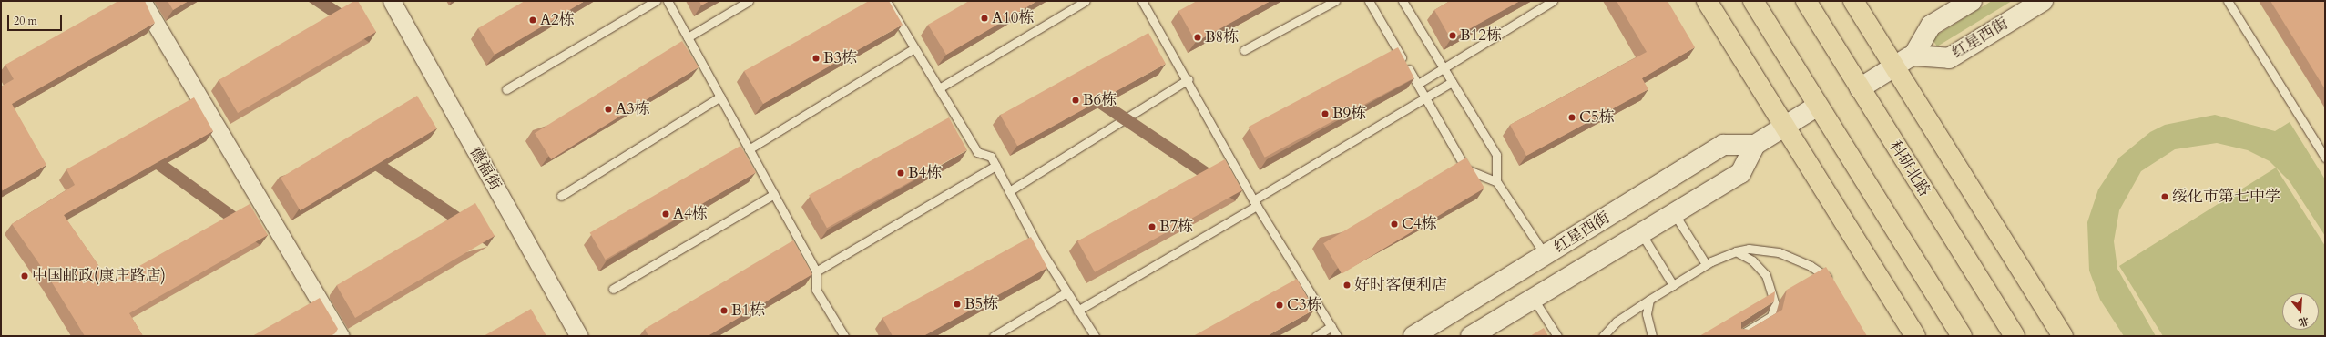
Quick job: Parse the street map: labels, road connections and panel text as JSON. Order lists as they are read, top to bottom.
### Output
{
  "streets": {
    "main road": ["红星西街", "科研北路"],
    "street": ["德福街"]
  },
  "places": [
    "A10栋",
    "A2栋",
    "B12栋",
    "B8栋",
    "B3栋",
    "B6栋",
    "A3栋",
    "B9栋",
    "C5栋",
    "B4栋",
    "绥化市第七中学",
    "A4栋",
    "C4栋",
    "B7栋",
    "中国邮政(康庄路店)",
    "好时客便利店",
    "B5栋",
    "C3栋",
    "B1栋"
  ],
  "scale_bar": "20 m",
  "north": "bottom"
}
